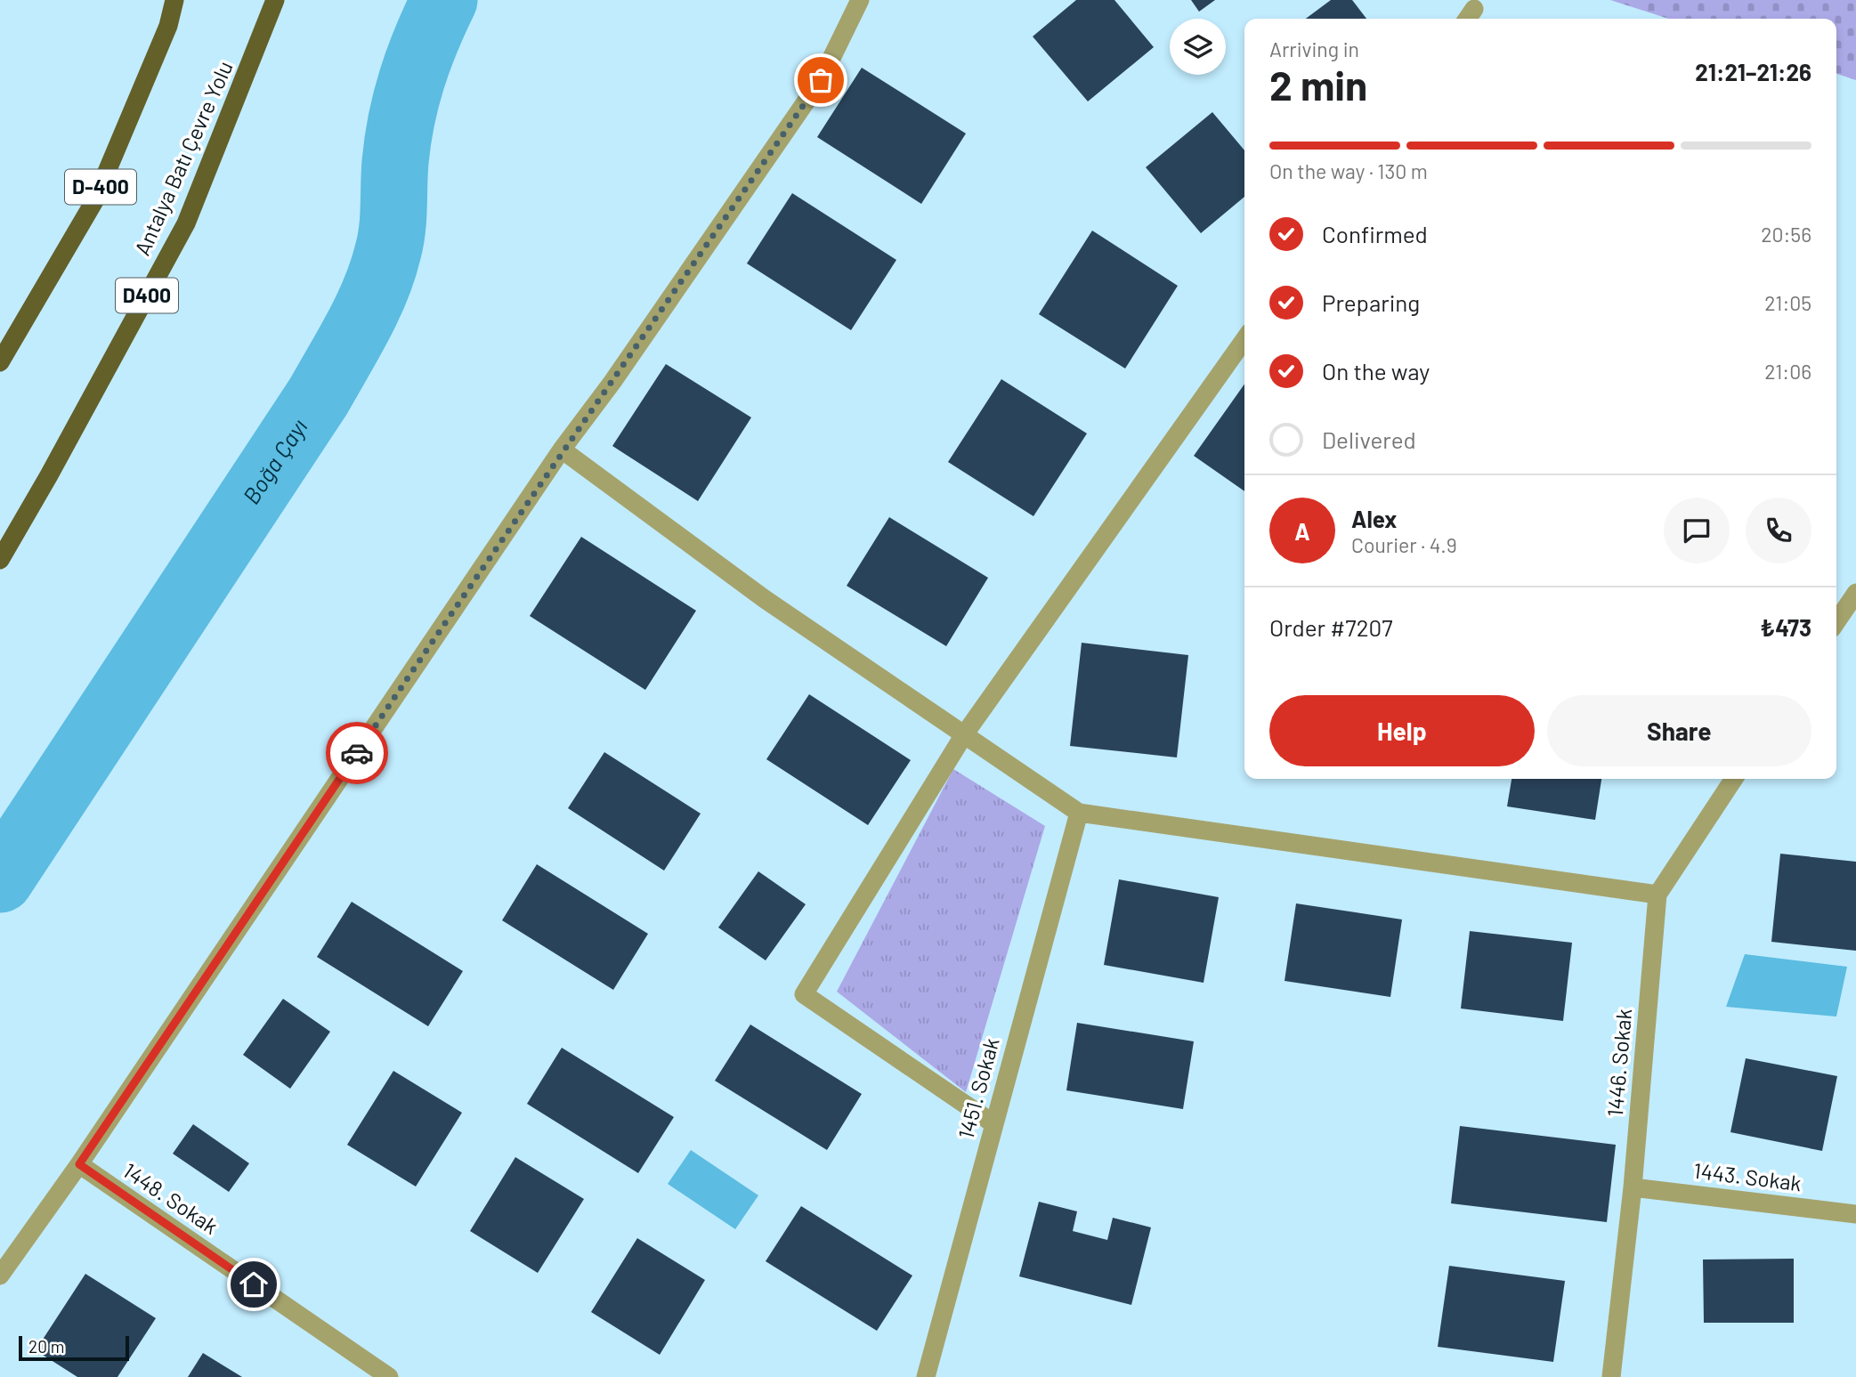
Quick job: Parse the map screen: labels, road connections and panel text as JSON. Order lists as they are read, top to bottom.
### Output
{
  "streets": {
    "highway": ["Antalya Batı Çevre Yolu", "D-400", "D400"],
    "street": [
      "1446. Sokak",
      "1451. Sokak",
      "1443. Sokak",
      "1448. Sokak"
    ]
  },
  "crossings": [
    ["1446. Sokak", "1443. Sokak"]
  ],
  "water": ["Boğa Çayı"],
  "scale_bar": "20 m",
  "page": {
    "heading": ["2 min", "Arriving in", "21:21–21:26"],
    "panel": [
      "Alex",
      "Courier · 4.9",
      "Order #7207",
      "₺473"
    ],
    "bar": "On the way · 130 m",
    "list": [
      ["Confirmed", "20:56"],
      ["Preparing", "21:05"],
      ["On the way", "21:06"],
      "Delivered"
    ],
    "round": "A",
    "buttons": ["Help", "Share"],
    "scale": "20 m"
  }
}
